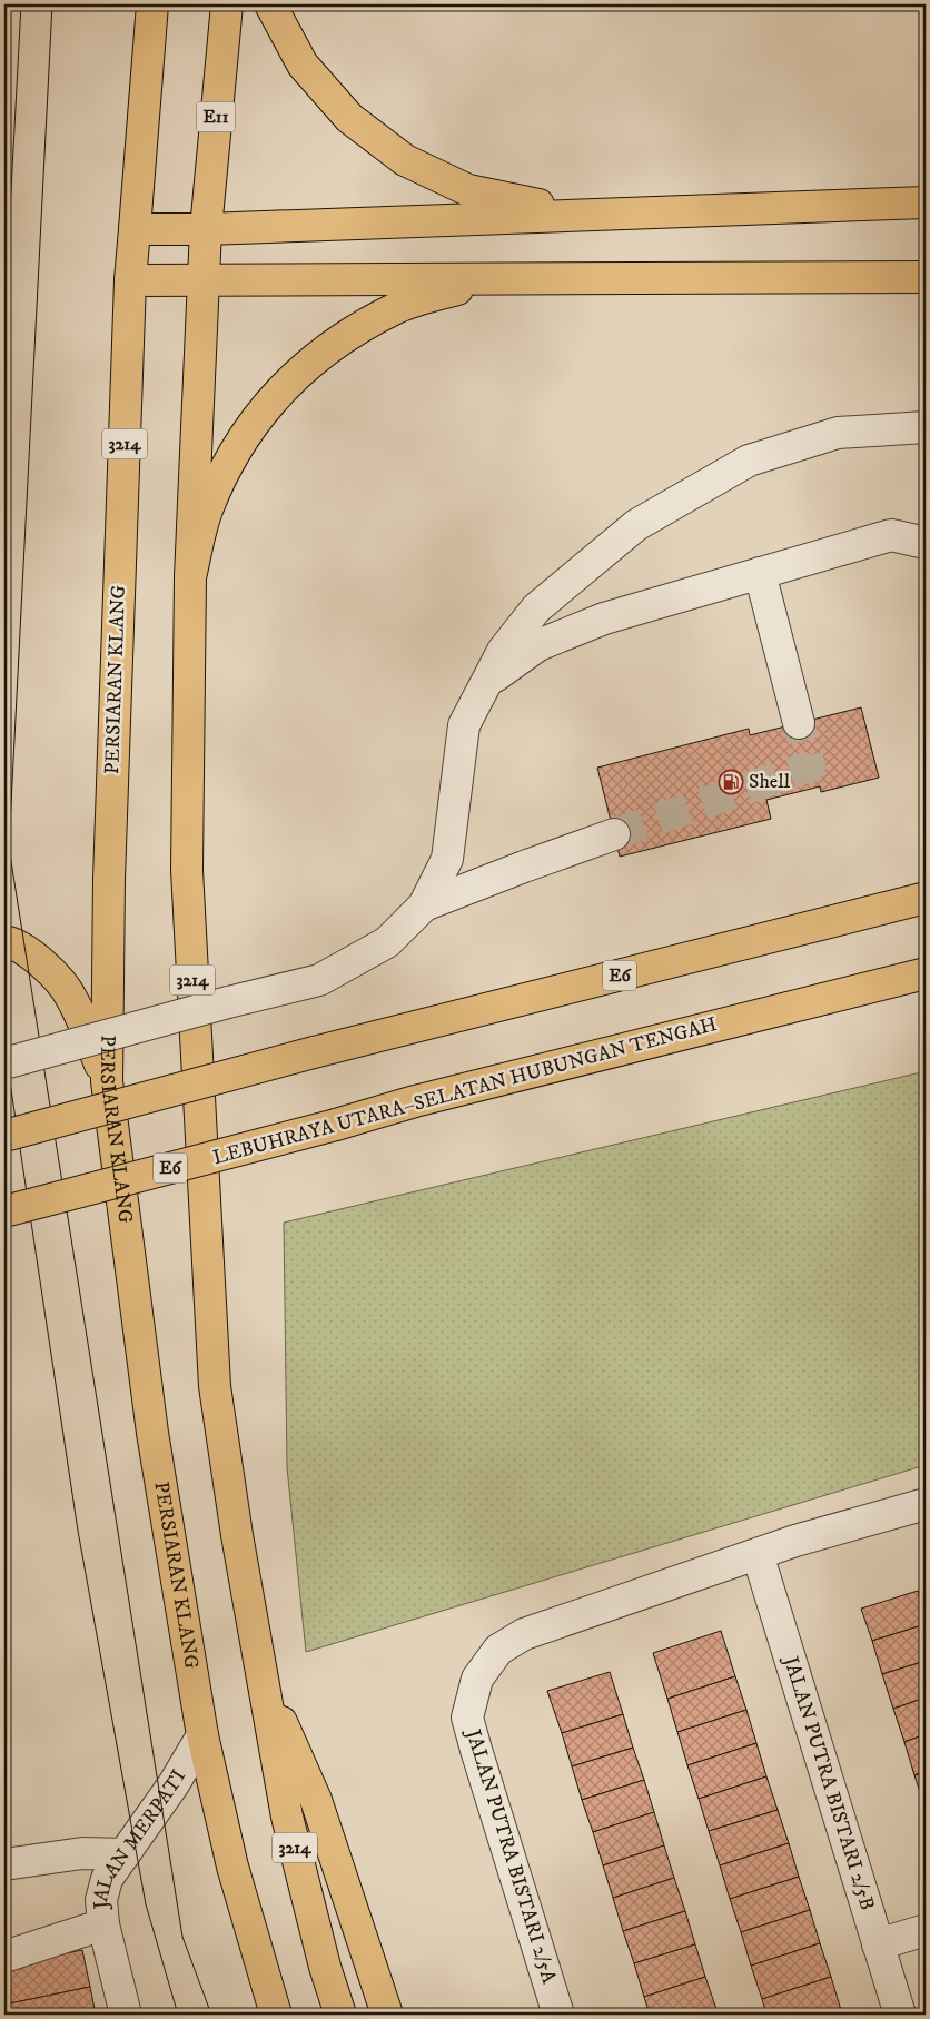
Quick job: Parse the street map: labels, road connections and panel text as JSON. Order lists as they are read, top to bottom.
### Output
{
  "streets": {
    "main road": [
      "E11",
      "3214",
      "PERSIARAN KLANG",
      "E6",
      "LEBUHRAYA UTARA–SELATAN HUBUNGAN TENGAH"
    ],
    "street": ["JALAN PUTRA BISTARI 2/5B", "JALAN MERPATI", "JALAN PUTRA BISTARI 2/5A"]
  },
  "crossings": [
    ["E11", "3214"],
    ["PERSIARAN KLANG", "JALAN MERPATI"],
    ["JALAN PUTRA BISTARI 2/5B", "JALAN PUTRA BISTARI 2/5A"]
  ],
  "places": {
    "fuel station": ["Shell"]
  }
}
